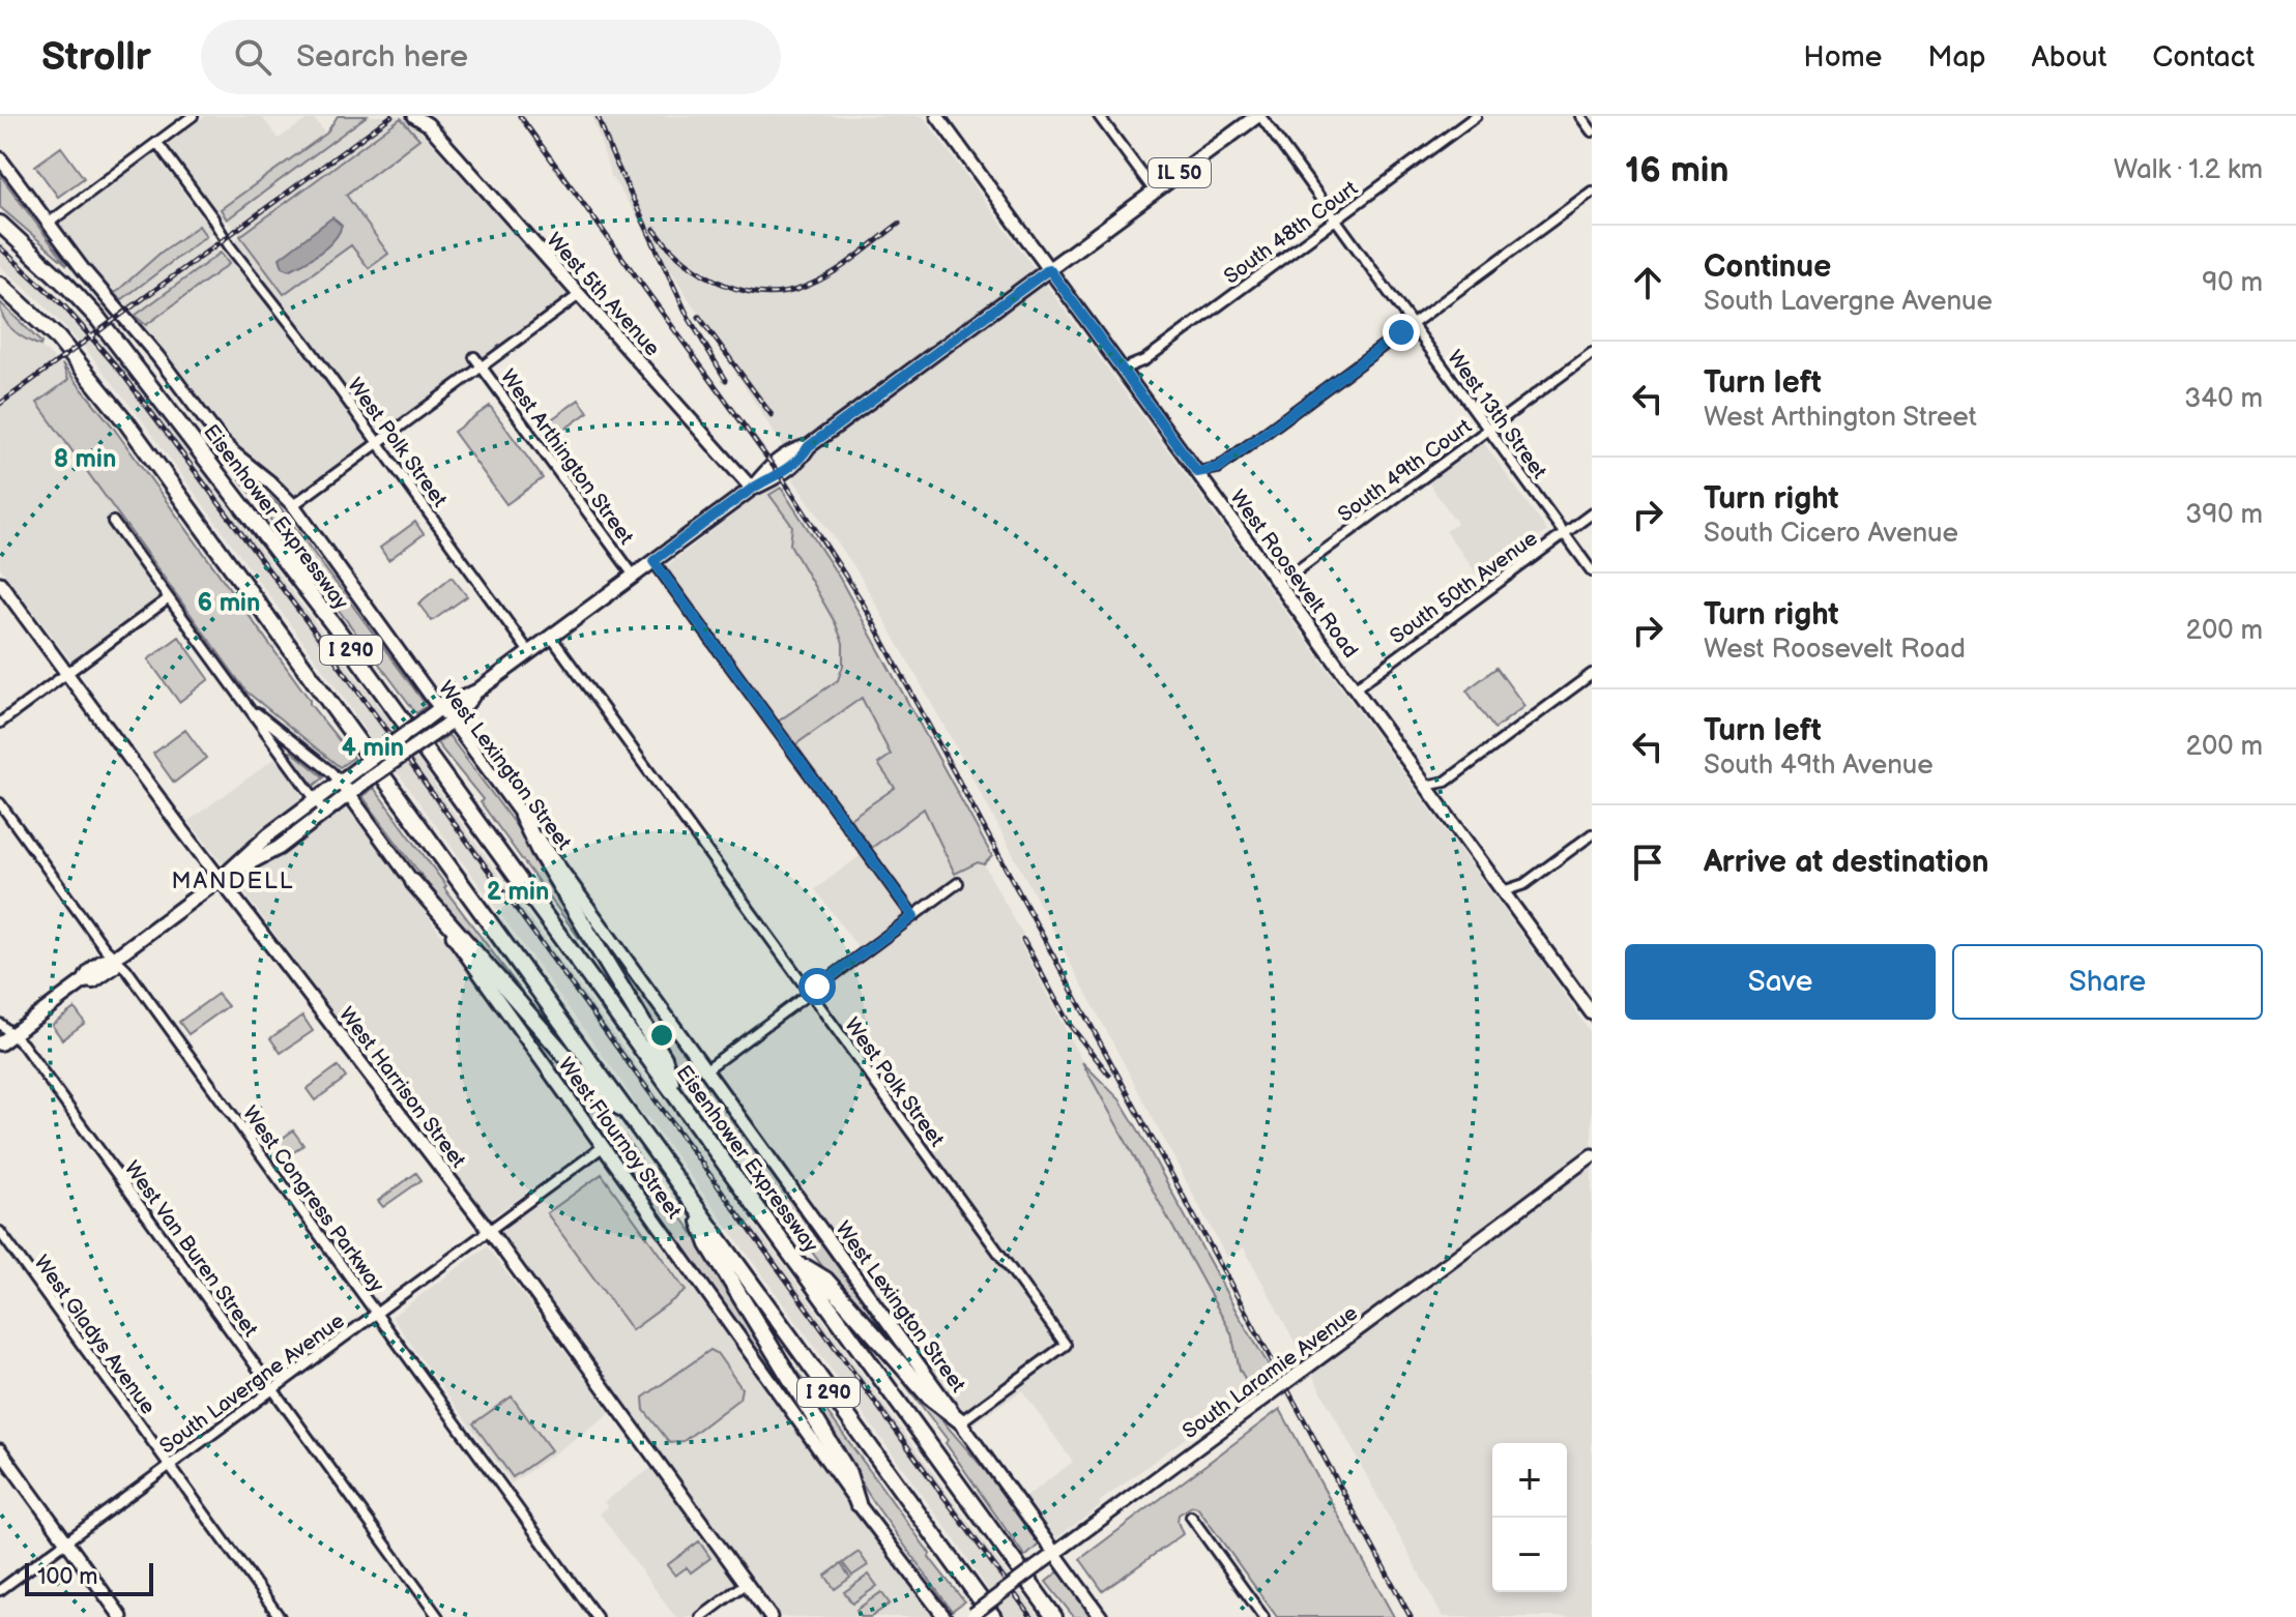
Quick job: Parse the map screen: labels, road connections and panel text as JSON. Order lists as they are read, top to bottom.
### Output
{
  "streets": {
    "highway": ["Eisenhower Expressway", "I 290"],
    "main road": ["IL 50"],
    "street": [
      "South 48th Court",
      "West 5th Avenue",
      "West 13th Street",
      "West Polk Street",
      "West Arthington Street",
      "South 49th Court",
      "West Roosevelt Road",
      "South 50th Avenue",
      "West Lexington Street",
      "West Harrison Street",
      "West Flournoy Street",
      "West Congress Parkway",
      "West Van Buren Street",
      "West Gladys Avenue",
      "South Laramie Avenue",
      "South Lavergne Avenue"
    ]
  },
  "crossings": [
    ["IL 50", "West 5th Avenue"],
    ["IL 50", "West 13th Street"],
    ["IL 50", "West Polk Street"],
    ["IL 50", "West Arthington Street"],
    ["IL 50", "West Roosevelt Road"],
    ["IL 50", "West Lexington Street"],
    ["IL 50", "West Harrison Street"],
    ["IL 50", "West Flournoy Street"],
    ["IL 50", "West Congress Parkway"],
    ["IL 50", "West Van Buren Street"],
    ["South 48th Court", "West 13th Street"],
    ["South 48th Court", "West Roosevelt Road"],
    ["West 13th Street", "South 49th Court"],
    ["West 13th Street", "South 50th Avenue"],
    ["West Polk Street", "West Lexington Street"],
    ["South 49th Court", "West Roosevelt Road"],
    ["West Roosevelt Road", "South 50th Avenue"],
    ["West Lexington Street", "South Laramie Avenue"],
    ["West Harrison Street", "South Lavergne Avenue"],
    ["West Flournoy Street", "South Lavergne Avenue"],
    ["West Congress Parkway", "South Lavergne Avenue"],
    ["West Van Buren Street", "South Lavergne Avenue"],
    ["West Gladys Avenue", "South Lavergne Avenue"]
  ],
  "districts": ["MANDELL"],
  "scale_bar": "100 m",
  "page": {
    "header": "Strollr",
    "search": "Search here",
    "nav": [
      "Home",
      "Map",
      "About",
      "Contact"
    ],
    "heading": ["16 min", "Walk · 1.2 km"],
    "list": [
      ["Continue", "South Lavergne Avenue", "90 m"],
      ["Turn left", "West Arthington Street", "340 m"],
      ["Turn right", "South Cicero Avenue", "390 m"],
      ["Turn right", "West Roosevelt Road", "200 m"],
      ["Turn left", "South 49th Avenue", "200 m"],
      "Arrive at destination"
    ],
    "buttons": ["Save", "Share"],
    "map_buttons": ["+", "−"],
    "scale": "100 m"
  },
  "rings": [
    "8 min",
    "6 min",
    "4 min",
    "2 min"
  ]
}
